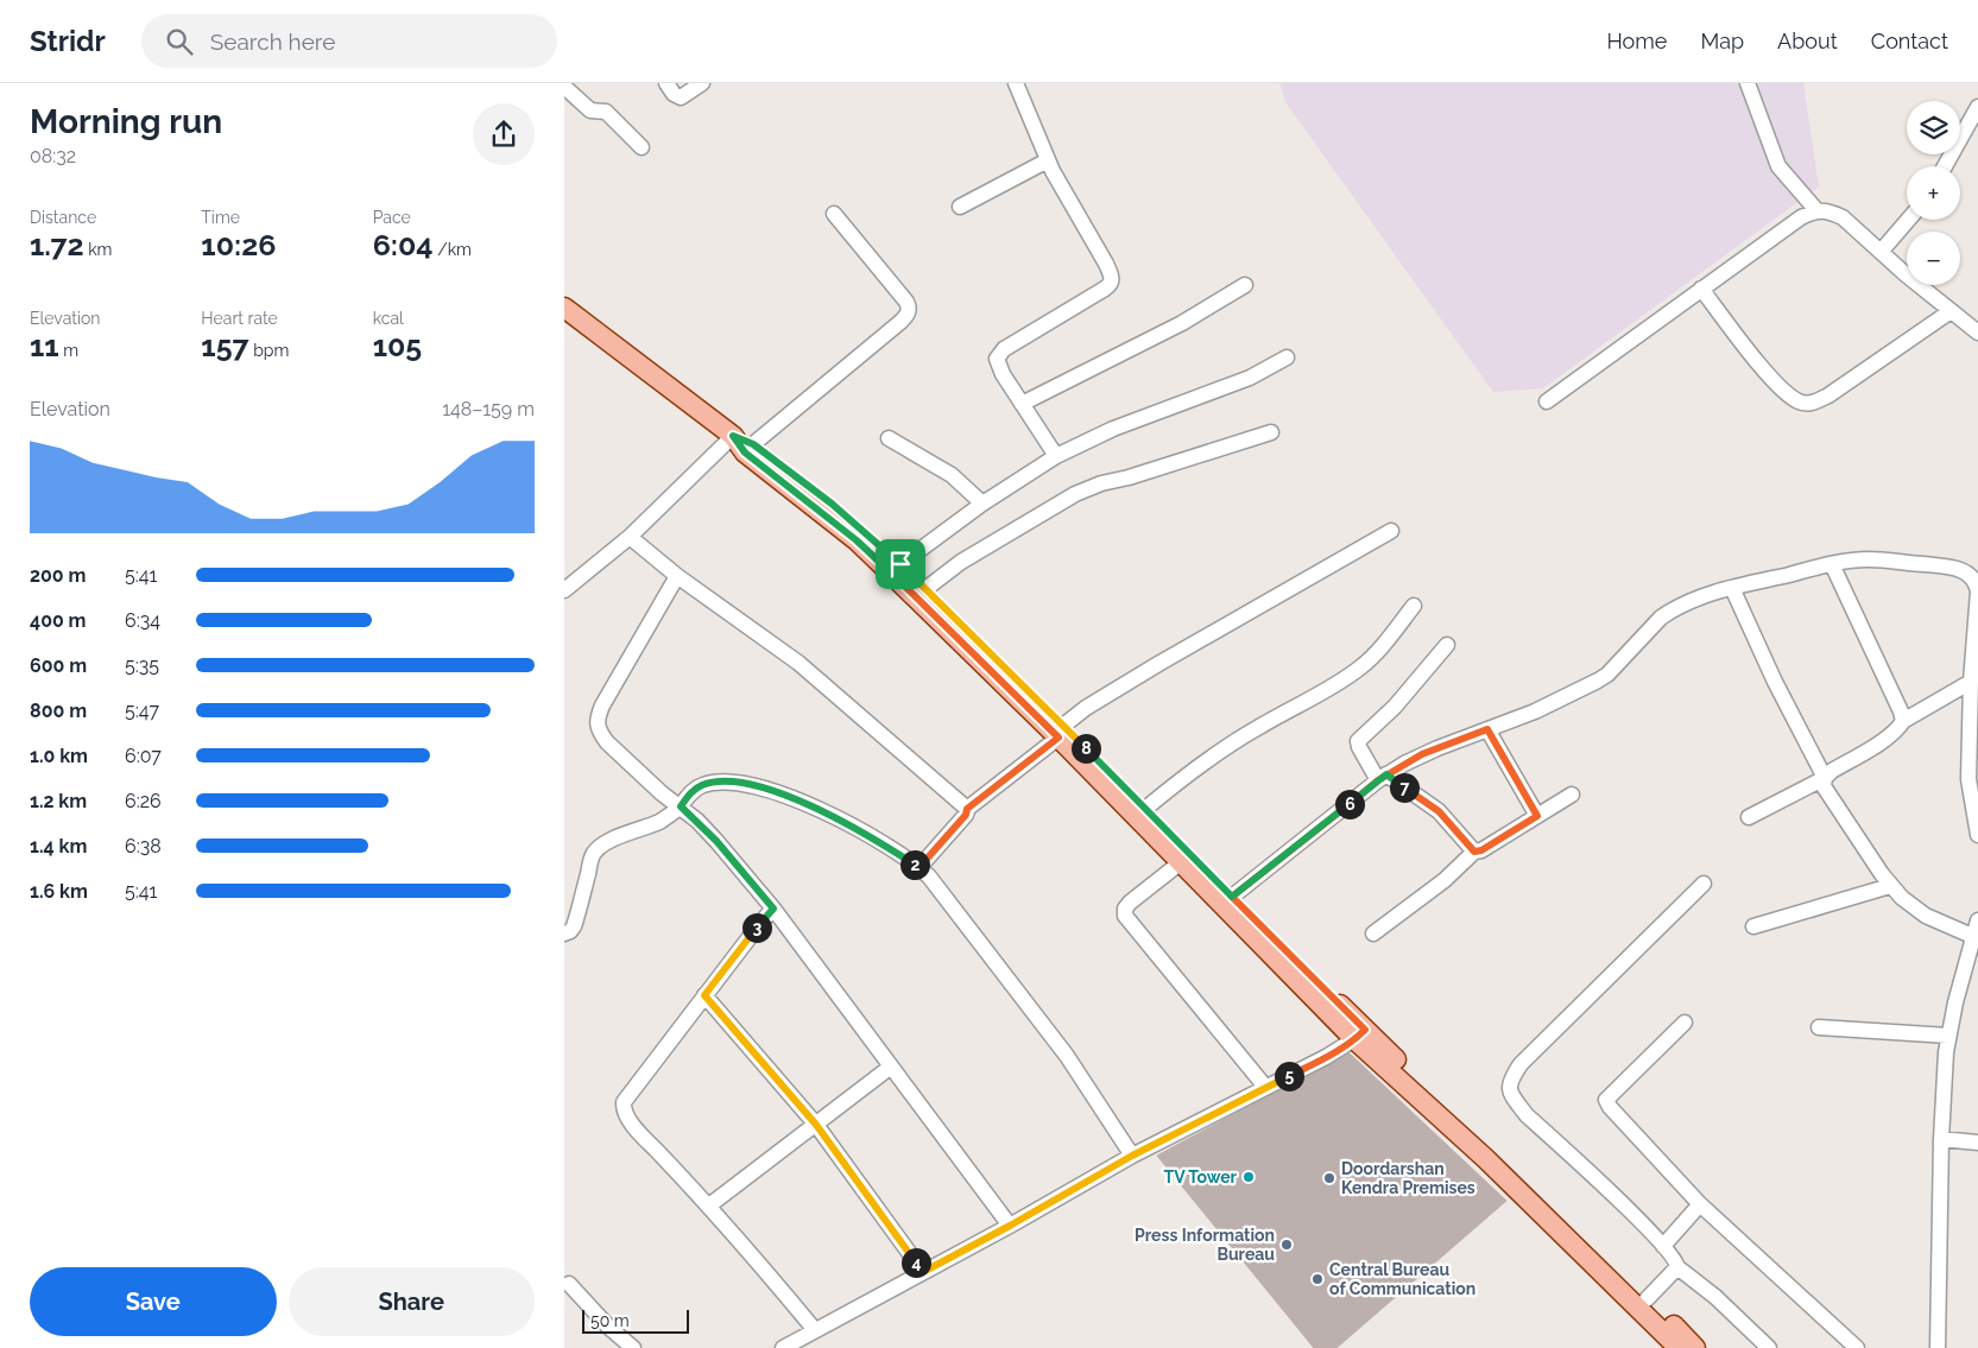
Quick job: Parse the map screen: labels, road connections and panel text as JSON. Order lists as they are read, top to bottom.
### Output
{
  "places": [
    "TV Tower",
    "Doordarshan Kendra Premises",
    "Press Information Bureau",
    "Central Bureau of Communication"
  ],
  "scale_bar": "50 m",
  "page": {
    "header": "Stridr",
    "search": "Search here",
    "nav": [
      "Home",
      "Map",
      "About",
      "Contact"
    ],
    "heading": ["Morning run", "08:32"],
    "map_buttons": ["+", "−"],
    "stats": [
      ["Distance", "1.72 km"],
      ["Time", "10:26"],
      ["Pace", "6:04 /km"],
      ["Elevation", "11 m"],
      ["Heart rate", "157 bpm"],
      ["kcal", "105"]
    ],
    "chart": ["Elevation", "148–159 m"],
    "list": [
      {
        "name": "200 m",
        "note": "5:41"
      },
      {
        "name": "400 m",
        "note": "6:34"
      },
      {
        "name": "600 m",
        "note": "5:35"
      },
      {
        "name": "800 m",
        "note": "5:47"
      },
      {
        "name": "1.0 km",
        "note": "6:07"
      },
      {
        "name": "1.2 km",
        "note": "6:26"
      },
      {
        "name": "1.4 km",
        "note": "6:38"
      },
      {
        "name": "1.6 km",
        "note": "5:41"
      }
    ],
    "pins": [
      "8",
      "7",
      "6",
      "2",
      "3",
      "5",
      "4"
    ],
    "buttons": ["Save", "Share"],
    "scale": "50 m"
  }
}
